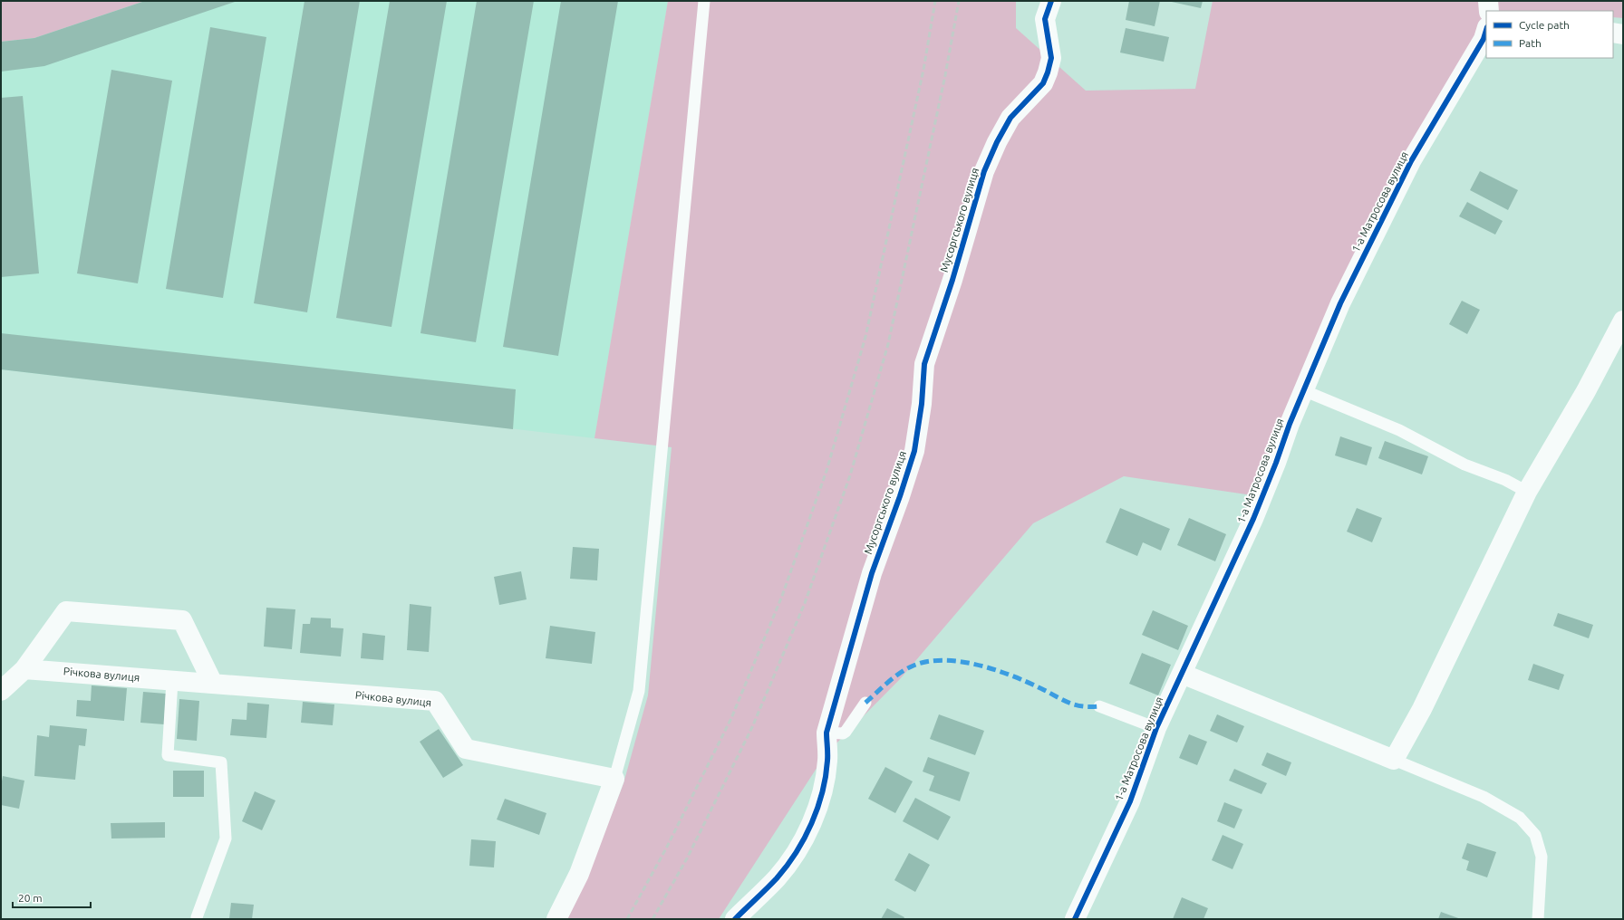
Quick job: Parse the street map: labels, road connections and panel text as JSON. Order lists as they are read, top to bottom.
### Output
{
  "streets": {
    "street": ["1-а Матросова вулиця", "Мусоргського вулиця", "Річкова вулиця"]
  },
  "legend": ["Cycle path", "Path"],
  "scale_bar": "20 m"
}
